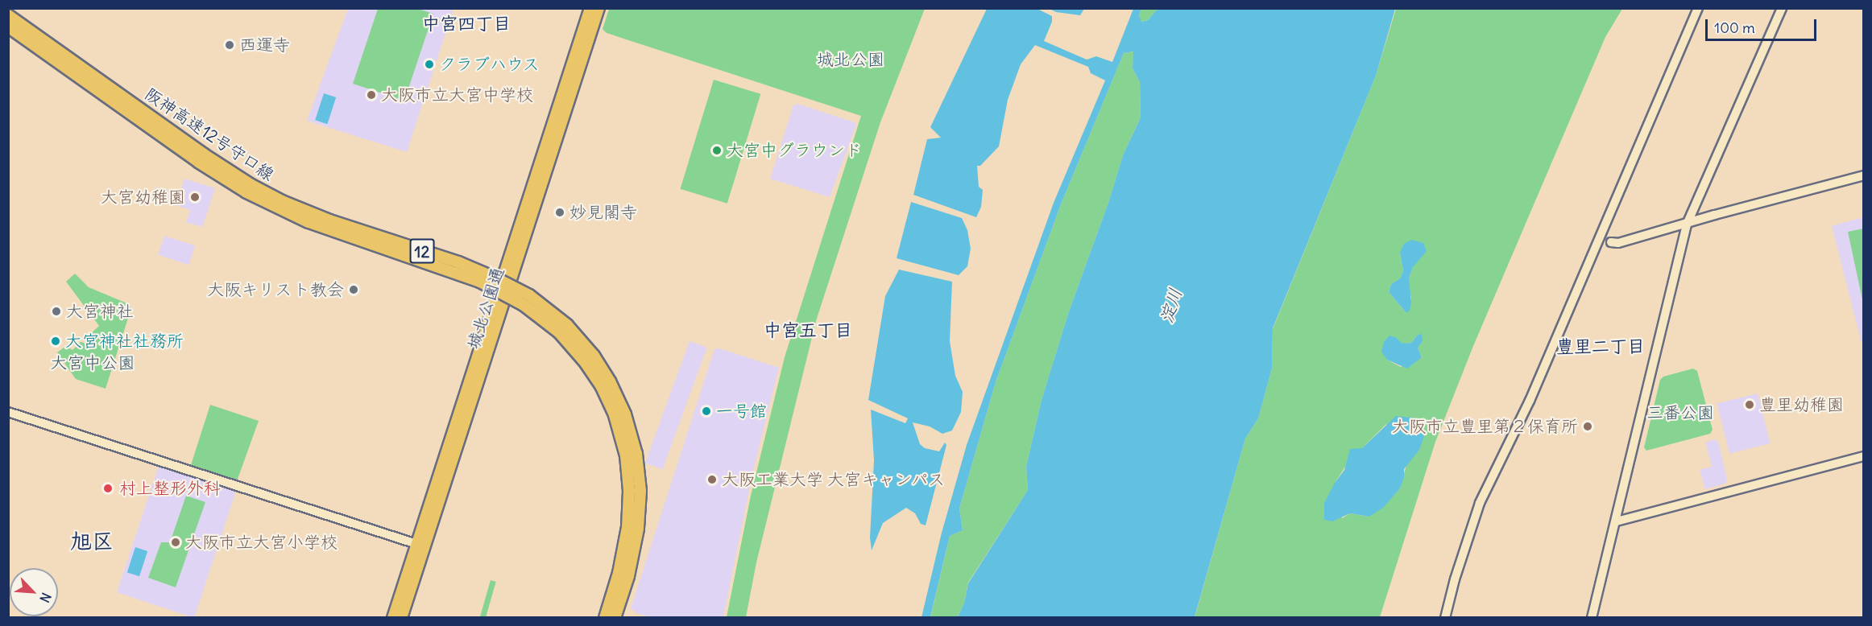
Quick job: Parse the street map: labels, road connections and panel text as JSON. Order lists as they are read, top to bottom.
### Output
{
  "streets": {
    "highway": ["阪神高速12号守口線", "12"],
    "main road": ["城北公園通"]
  },
  "districts": [
    "中宮四丁目",
    "中宮五丁目",
    "豊里二丁目",
    "旭区"
  ],
  "water": ["淀川"],
  "parks": ["城北公園", "大宮中公園", "三番公園"],
  "places": [
    "西運寺",
    "クラブハウス",
    "大阪市立大宮中学校",
    "大宮中グラウンド",
    "大宮幼稚園",
    "妙見閣寺",
    "大阪キリスト教会",
    "大宮神社",
    "大宮神社社務所",
    "豊里幼稚園",
    "一号館",
    "大阪市立豊里第２保育所",
    "大阪工業大学 大宮キャンパス",
    "村上整形外科",
    "大阪市立大宮小学校"
  ],
  "scale_bar": "100 m",
  "north": "bottom right"
}
